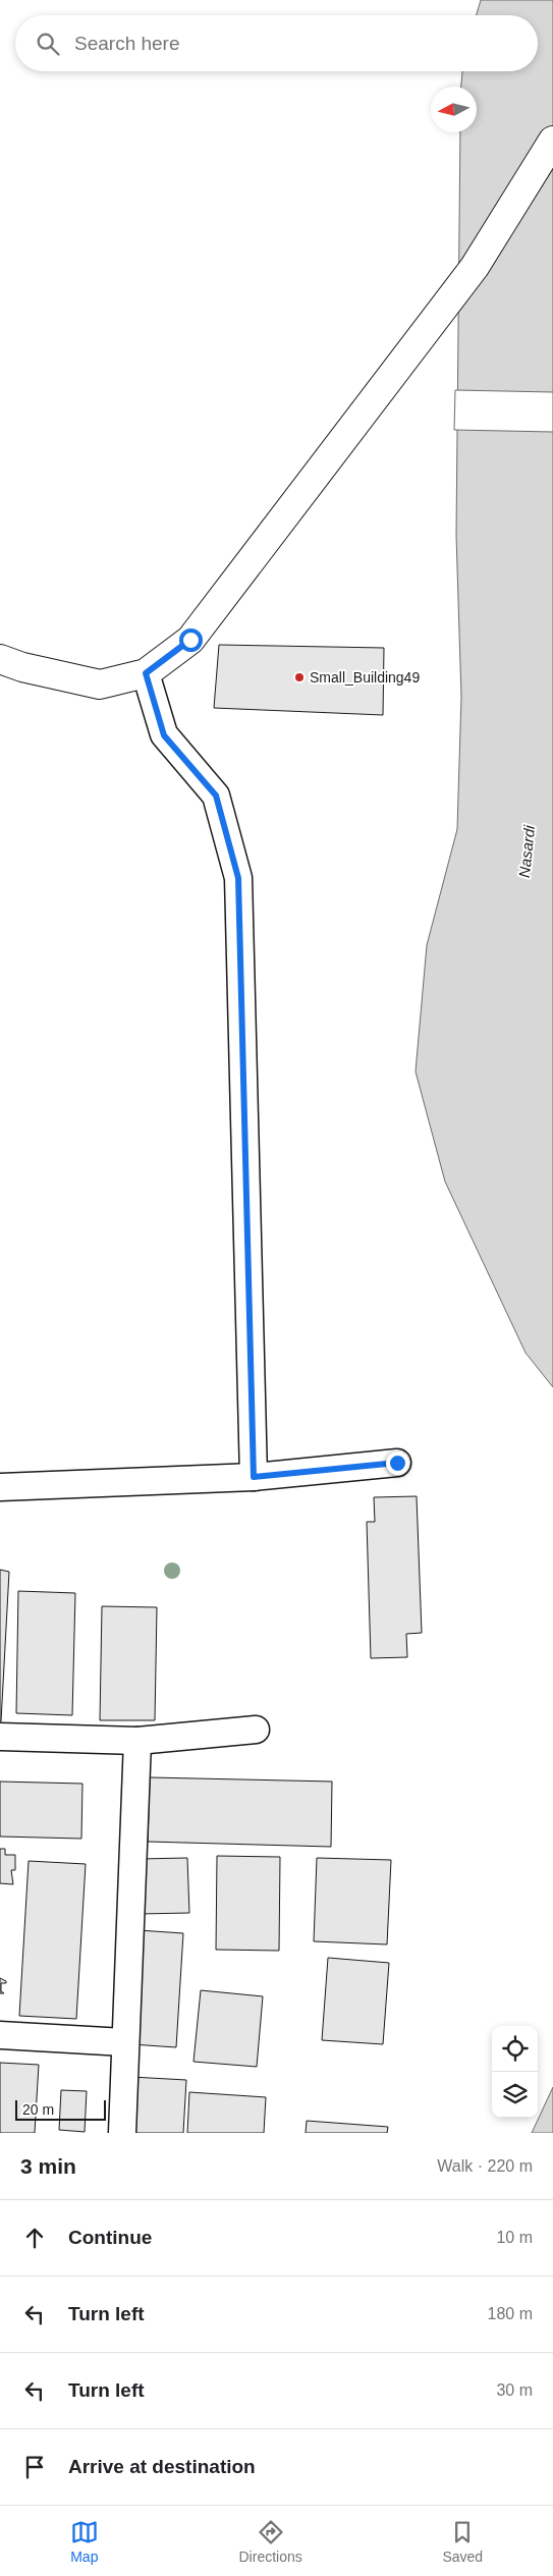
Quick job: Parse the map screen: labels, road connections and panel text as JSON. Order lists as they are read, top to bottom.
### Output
{
  "water": ["Nasardi"],
  "places": ["Small_Building49"],
  "scale_bar": "20 m",
  "north": "left",
  "page": {
    "search": "Search here",
    "scale": "20 m",
    "heading": ["3 min", "Walk · 220 m"],
    "list": [
      ["Continue", "10 m"],
      ["Turn left", "180 m"],
      ["Turn left", "30 m"],
      "Arrive at destination"
    ],
    "nav": ["Map", "Directions", "Saved"]
  }
}
